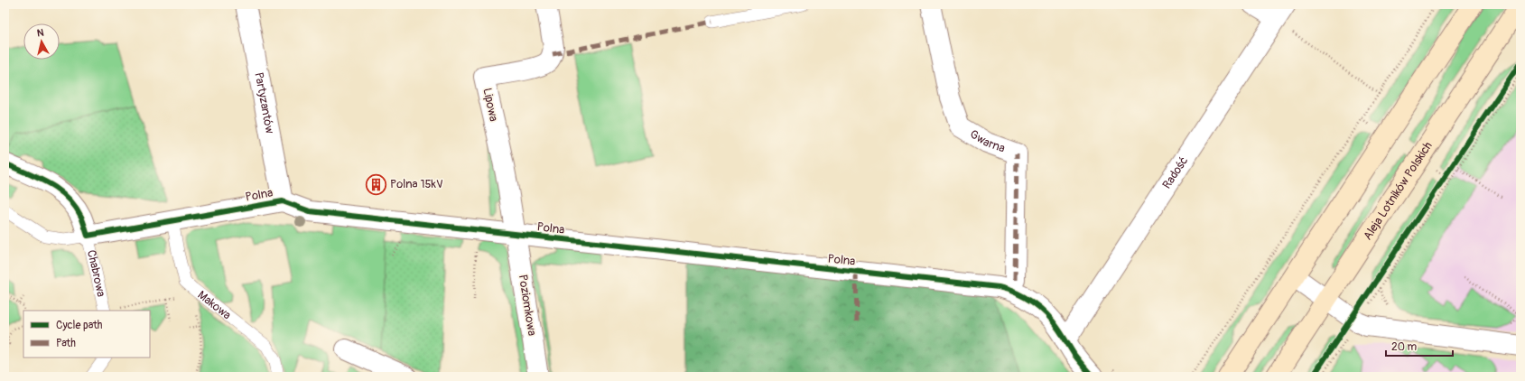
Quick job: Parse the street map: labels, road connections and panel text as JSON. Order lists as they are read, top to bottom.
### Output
{
  "streets": {
    "street": [
      "Partyzantów",
      "Lipowa",
      "Gwarna",
      "Radość",
      "Aleja Lotników Polskich",
      "Polna",
      "Poziomkowa"
    ],
    "lane": ["Chabrowa", "Makowa"]
  },
  "crossings": [
    ["Partyzantów", "Polna"],
    ["Lipowa", "Polna"],
    ["Lipowa", "Poziomkowa"],
    ["Radość", "Polna"],
    ["Polna", "Chabrowa"],
    ["Polna", "Makowa"],
    ["Polna", "Poziomkowa"]
  ],
  "places": {
    "building": ["Polna 15kV"]
  },
  "legend": ["Cycle path", "Path"],
  "scale_bar": "20 m",
  "north": "top"
}
